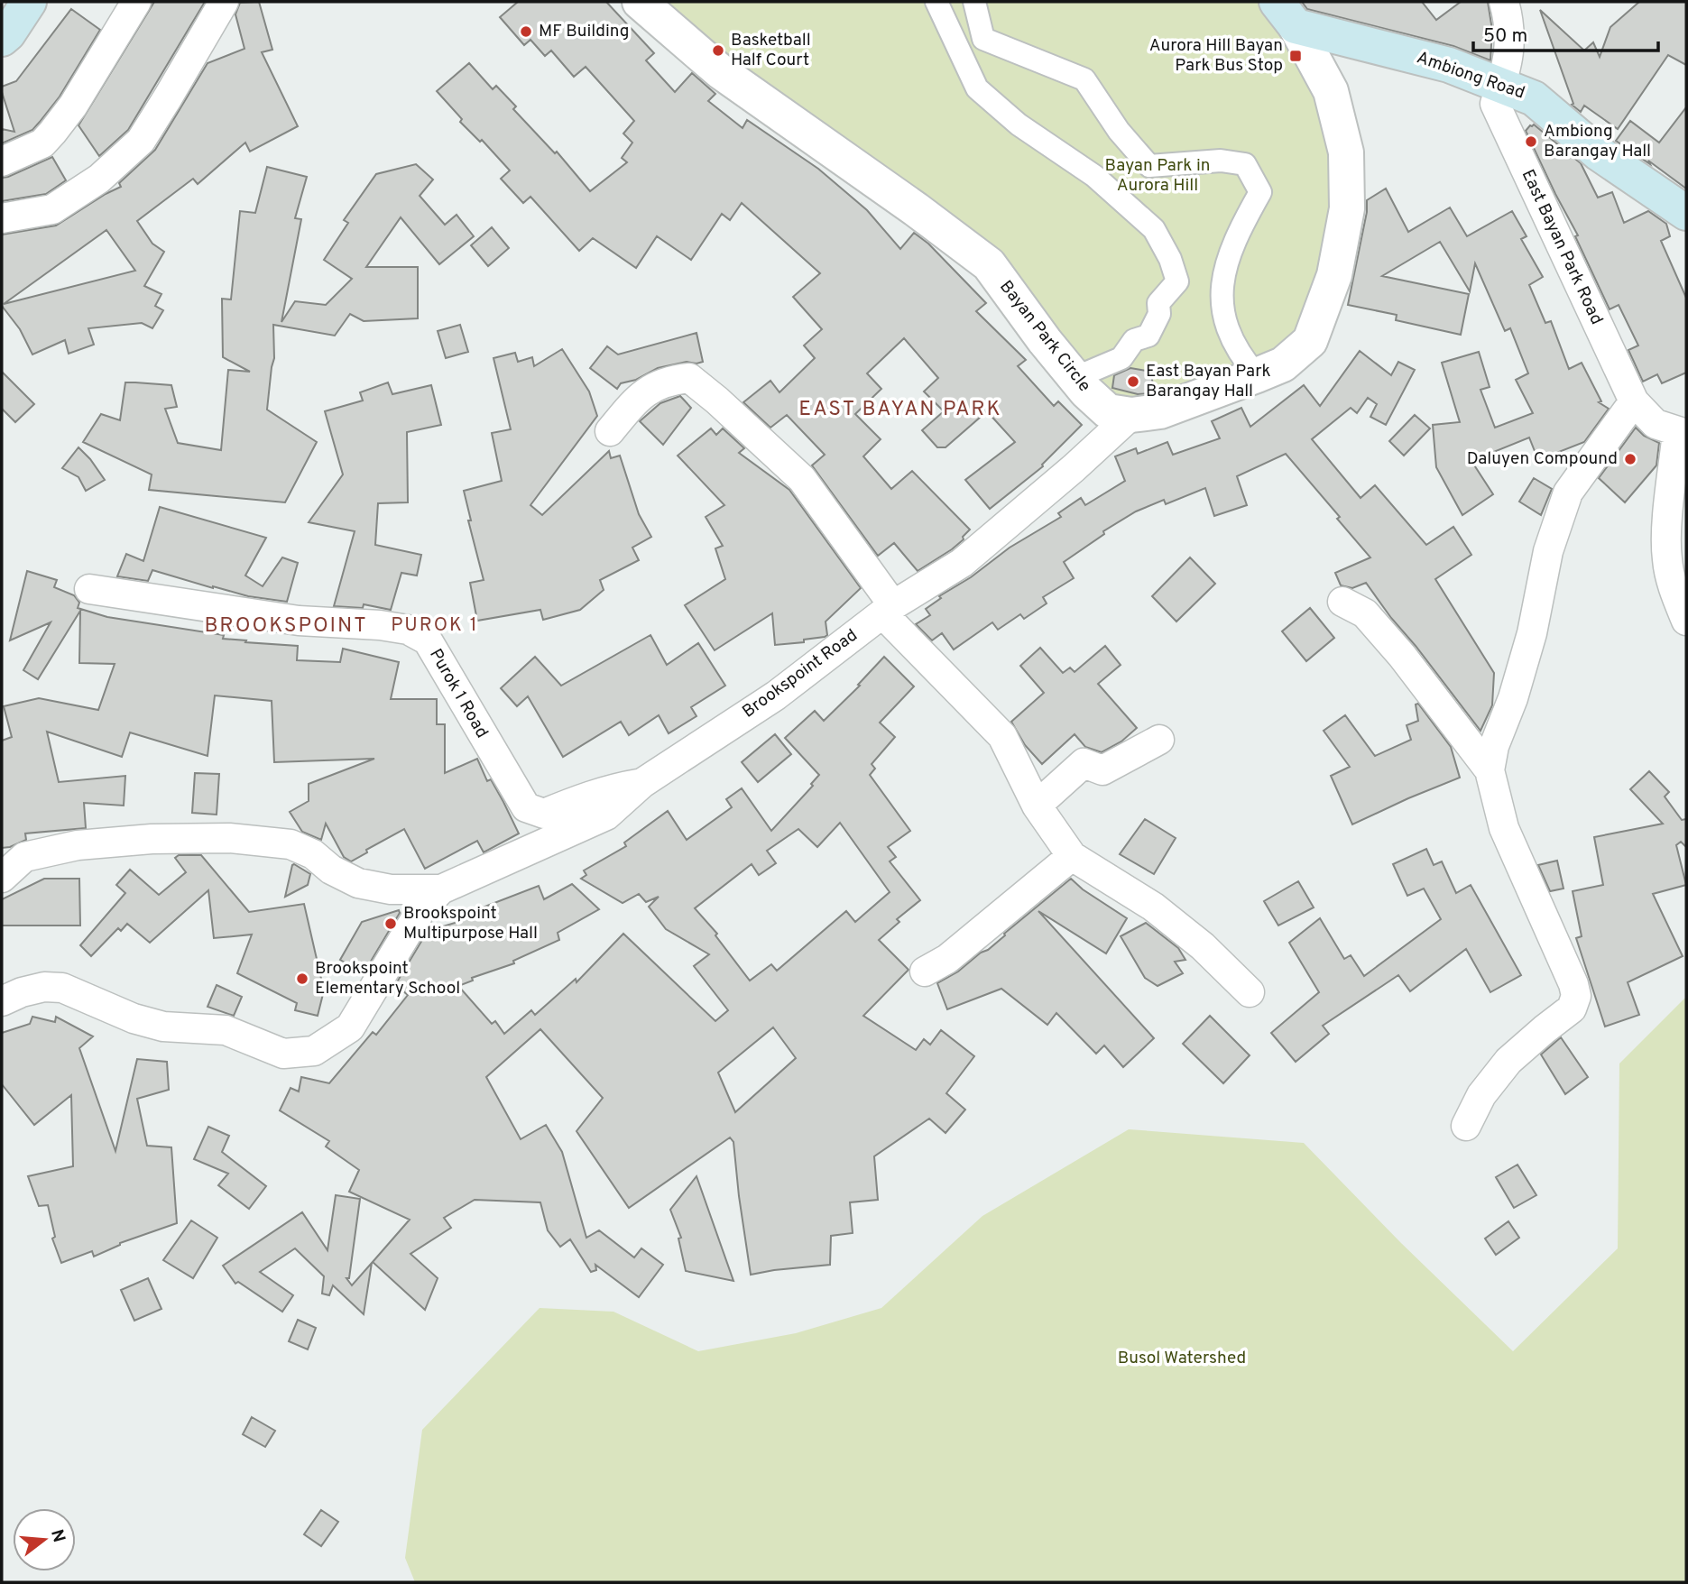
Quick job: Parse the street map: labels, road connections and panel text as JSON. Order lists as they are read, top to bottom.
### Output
{
  "streets": {
    "main road": ["Ambiong Road"],
    "street": [
      "East Bayan Park Road",
      "Bayan Park Circle",
      "Brookspoint Road",
      "Purok 1 Road"
    ]
  },
  "crossings": [
    ["Ambiong Road", "East Bayan Park Road"],
    ["Ambiong Road", "Bayan Park Circle"],
    ["Bayan Park Circle", "Brookspoint Road"],
    ["Brookspoint Road", "Purok 1 Road"]
  ],
  "districts": ["EAST BAYAN PARK", "PUROK 1", "BROOKSPOINT"],
  "parks": ["Bayan Park in Aurora Hill", "Busol Watershed"],
  "places": {
    "other": [
      "MF Building",
      "Basketball Half Court",
      "Ambiong Barangay Hall",
      "East Bayan Park Barangay Hall",
      "Daluyen Compound",
      "Brookspoint Multipurpose Hall",
      "Brookspoint Elementary School"
    ],
    "transit": ["Aurora Hill Bayan Park Bus Stop"]
  },
  "scale_bar": "50 m",
  "north": "right"
}
